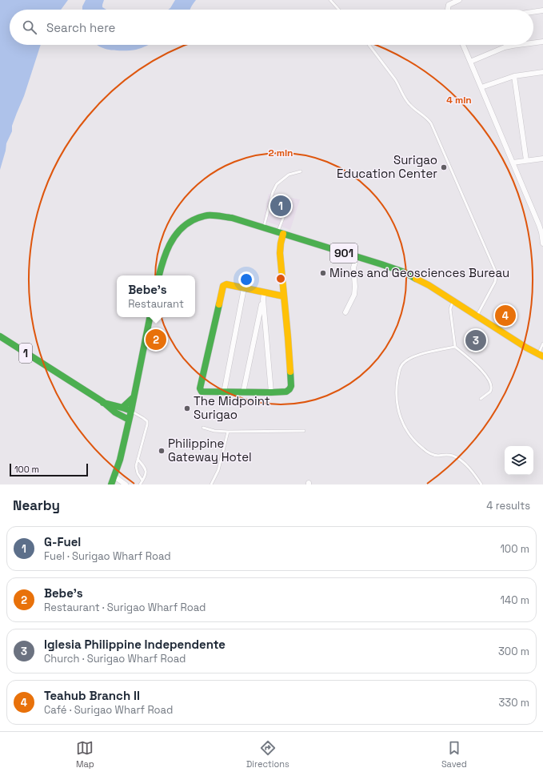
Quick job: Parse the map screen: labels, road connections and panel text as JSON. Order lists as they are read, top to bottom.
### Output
{
  "streets": {
    "main road": ["901", "1"]
  },
  "places": [
    "Surigao Education Center",
    "Mines and Geosciences Bureau",
    "The Midpoint Surigao",
    "Philippine Gateway Hotel"
  ],
  "scale_bar": "100 m",
  "page": {
    "search": "Search here",
    "pins": [
      "1",
      "4",
      "2",
      "3"
    ],
    "popup": ["Bebe's", "Restaurant"],
    "scale": "100 m",
    "heading": ["Nearby", "4 results"],
    "list": [
      {
        "mark": "1",
        "name": "G-Fuel",
        "note": "Fuel · Surigao Wharf Road",
        "value": "100 m"
      },
      {
        "mark": "2",
        "name": "Bebe's",
        "note": "Restaurant · Surigao Wharf Road",
        "value": "140 m"
      },
      {
        "mark": "3",
        "name": "Iglesia Philippine Independente",
        "note": "Church · Surigao Wharf Road",
        "value": "300 m"
      },
      {
        "mark": "4",
        "name": "Teahub Branch II",
        "note": "Café · Surigao Wharf Road",
        "value": "330 m"
      }
    ],
    "nav": ["Map", "Directions", "Saved"]
  },
  "rings": ["4 min", "2 min"]
}
